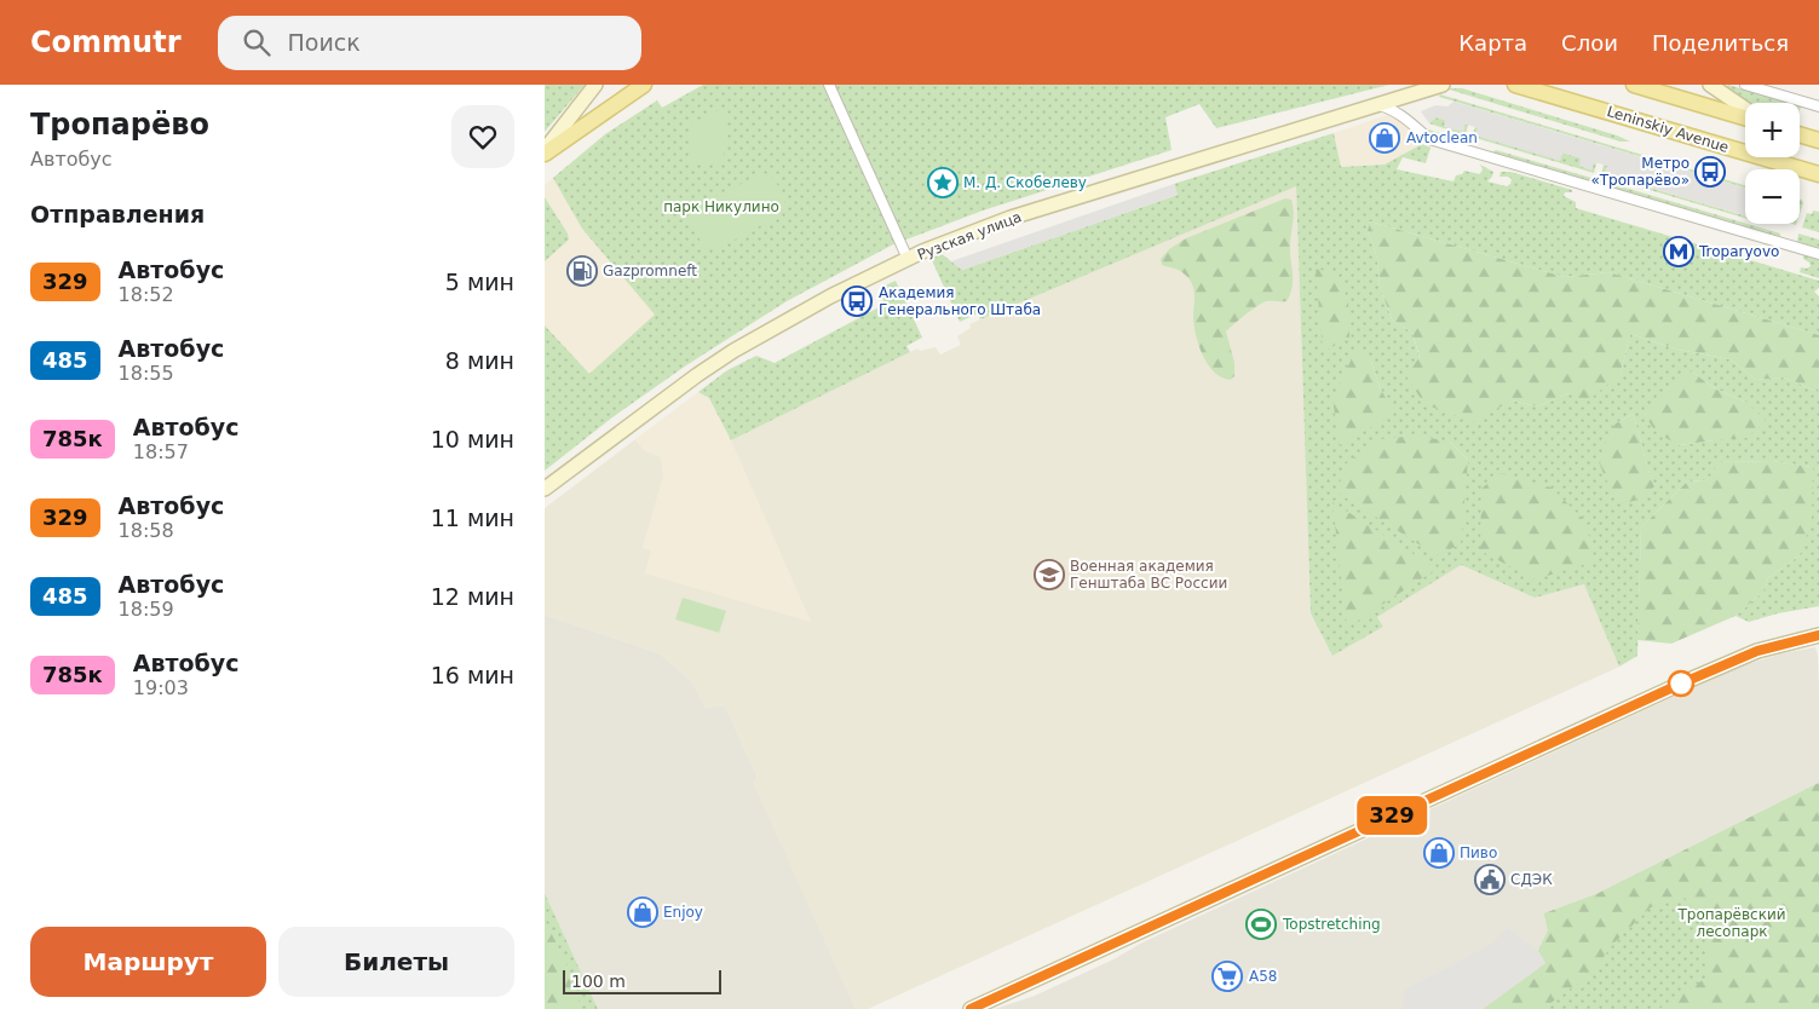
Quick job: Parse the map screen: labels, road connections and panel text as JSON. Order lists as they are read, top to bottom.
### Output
{
  "streets": {
    "main road": ["Leninskiy Avenue"],
    "street": ["Рузская улица"]
  },
  "parks": ["парк Никулино", "Тропарёвский лесопарк"],
  "places": {
    "shop": ["Avtoclean", "Пиво", "Enjoy"],
    "bus stop": ["Метро «Тропарёво»", "Академия Генерального Штаба"],
    "place": ["М. Д. Скобелеву"],
    "metro station": ["Troparyovo"],
    "fuel station": ["Gazpromneft"],
    "school or university": ["Военная академия Генштаба ВС России"],
    "public building": ["СДЭК"],
    "sports": ["Topstretching"],
    "supermarket": ["А58"]
  },
  "lines": ["bus line 329"],
  "scale_bar": "100 m",
  "page": {
    "header": "Commutr",
    "search": "Поиск",
    "nav": ["Карта", "Слои", "Поделиться"],
    "heading": [
      ["Тропарёво", "Автобус"],
      "Отправления"
    ],
    "on_map": "329",
    "map_buttons": ["+", "−"],
    "list": [
      {
        "mark": "329",
        "name": "Автобус",
        "note": "18:52",
        "value": "5 мин"
      },
      {
        "mark": "485",
        "name": "Автобус",
        "note": "18:55",
        "value": "8 мин"
      },
      {
        "mark": "785к",
        "name": "Автобус",
        "note": "18:57",
        "value": "10 мин"
      },
      {
        "mark": "329",
        "name": "Автобус",
        "note": "18:58",
        "value": "11 мин"
      },
      {
        "mark": "485",
        "name": "Автобус",
        "note": "18:59",
        "value": "12 мин"
      },
      {
        "mark": "785к",
        "name": "Автобус",
        "note": "19:03",
        "value": "16 мин"
      }
    ],
    "buttons": ["Маршрут", "Билеты"],
    "scale": "100 m"
  }
}
